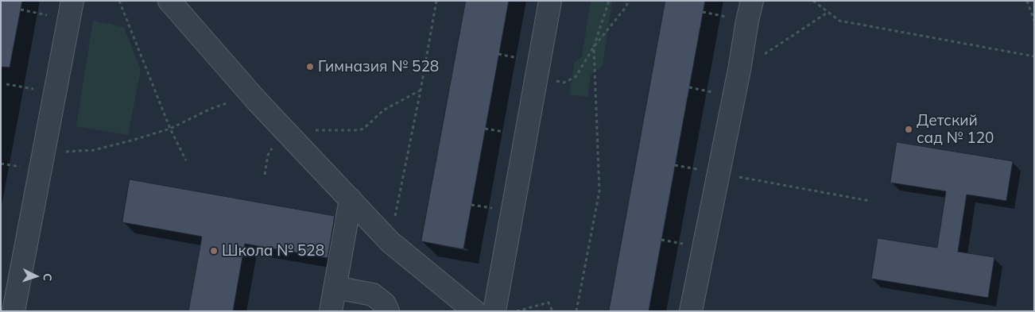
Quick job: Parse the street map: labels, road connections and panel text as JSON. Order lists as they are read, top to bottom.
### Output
{
  "places": ["Гимназия № 528", "Детский сад № 120", "Школа № 528"],
  "north": "right"
}
